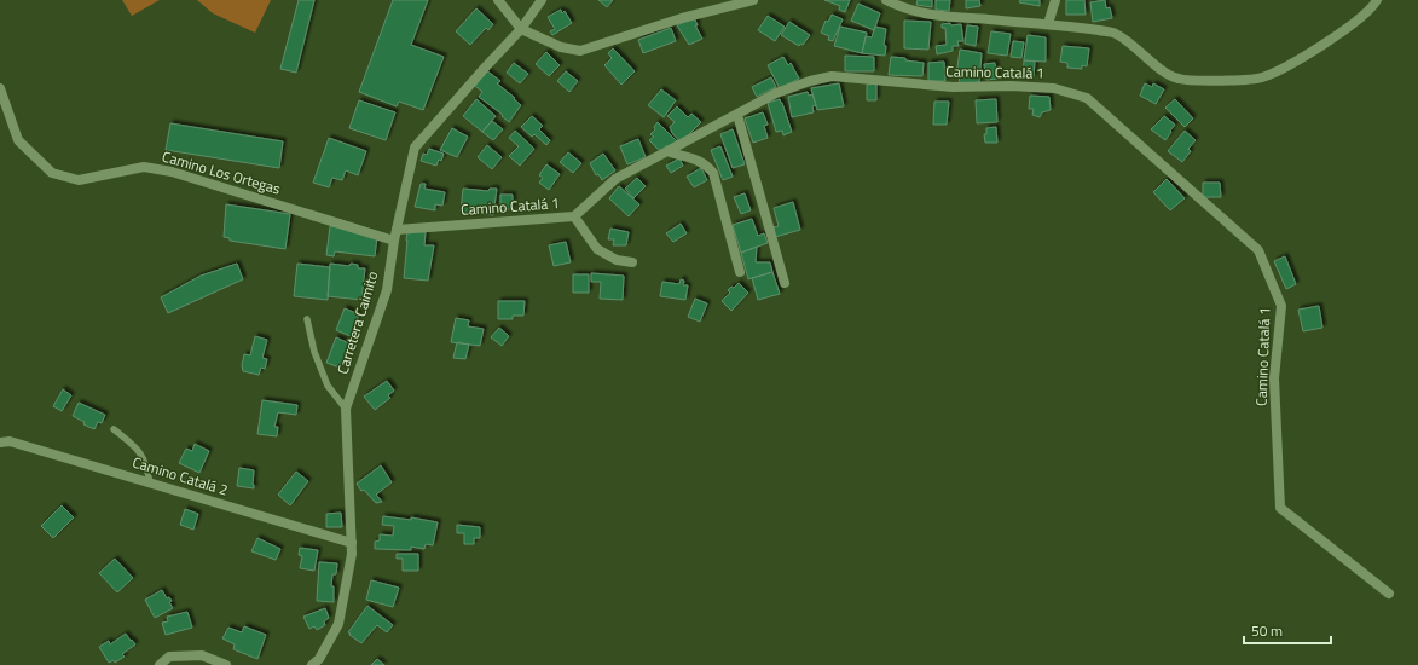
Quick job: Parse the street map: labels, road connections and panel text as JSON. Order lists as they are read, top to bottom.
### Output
{
  "streets": {
    "street": [
      "Camino Catalá 1",
      "Camino Los Ortegas",
      "Carretera Caimito",
      "Camino Catalá 2"
    ]
  },
  "crossings": [
    ["Camino Catalá 1", "Carretera Caimito"],
    ["Camino Los Ortegas", "Carretera Caimito"],
    ["Carretera Caimito", "Camino Catalá 2"]
  ],
  "scale_bar": "50 m"
}
